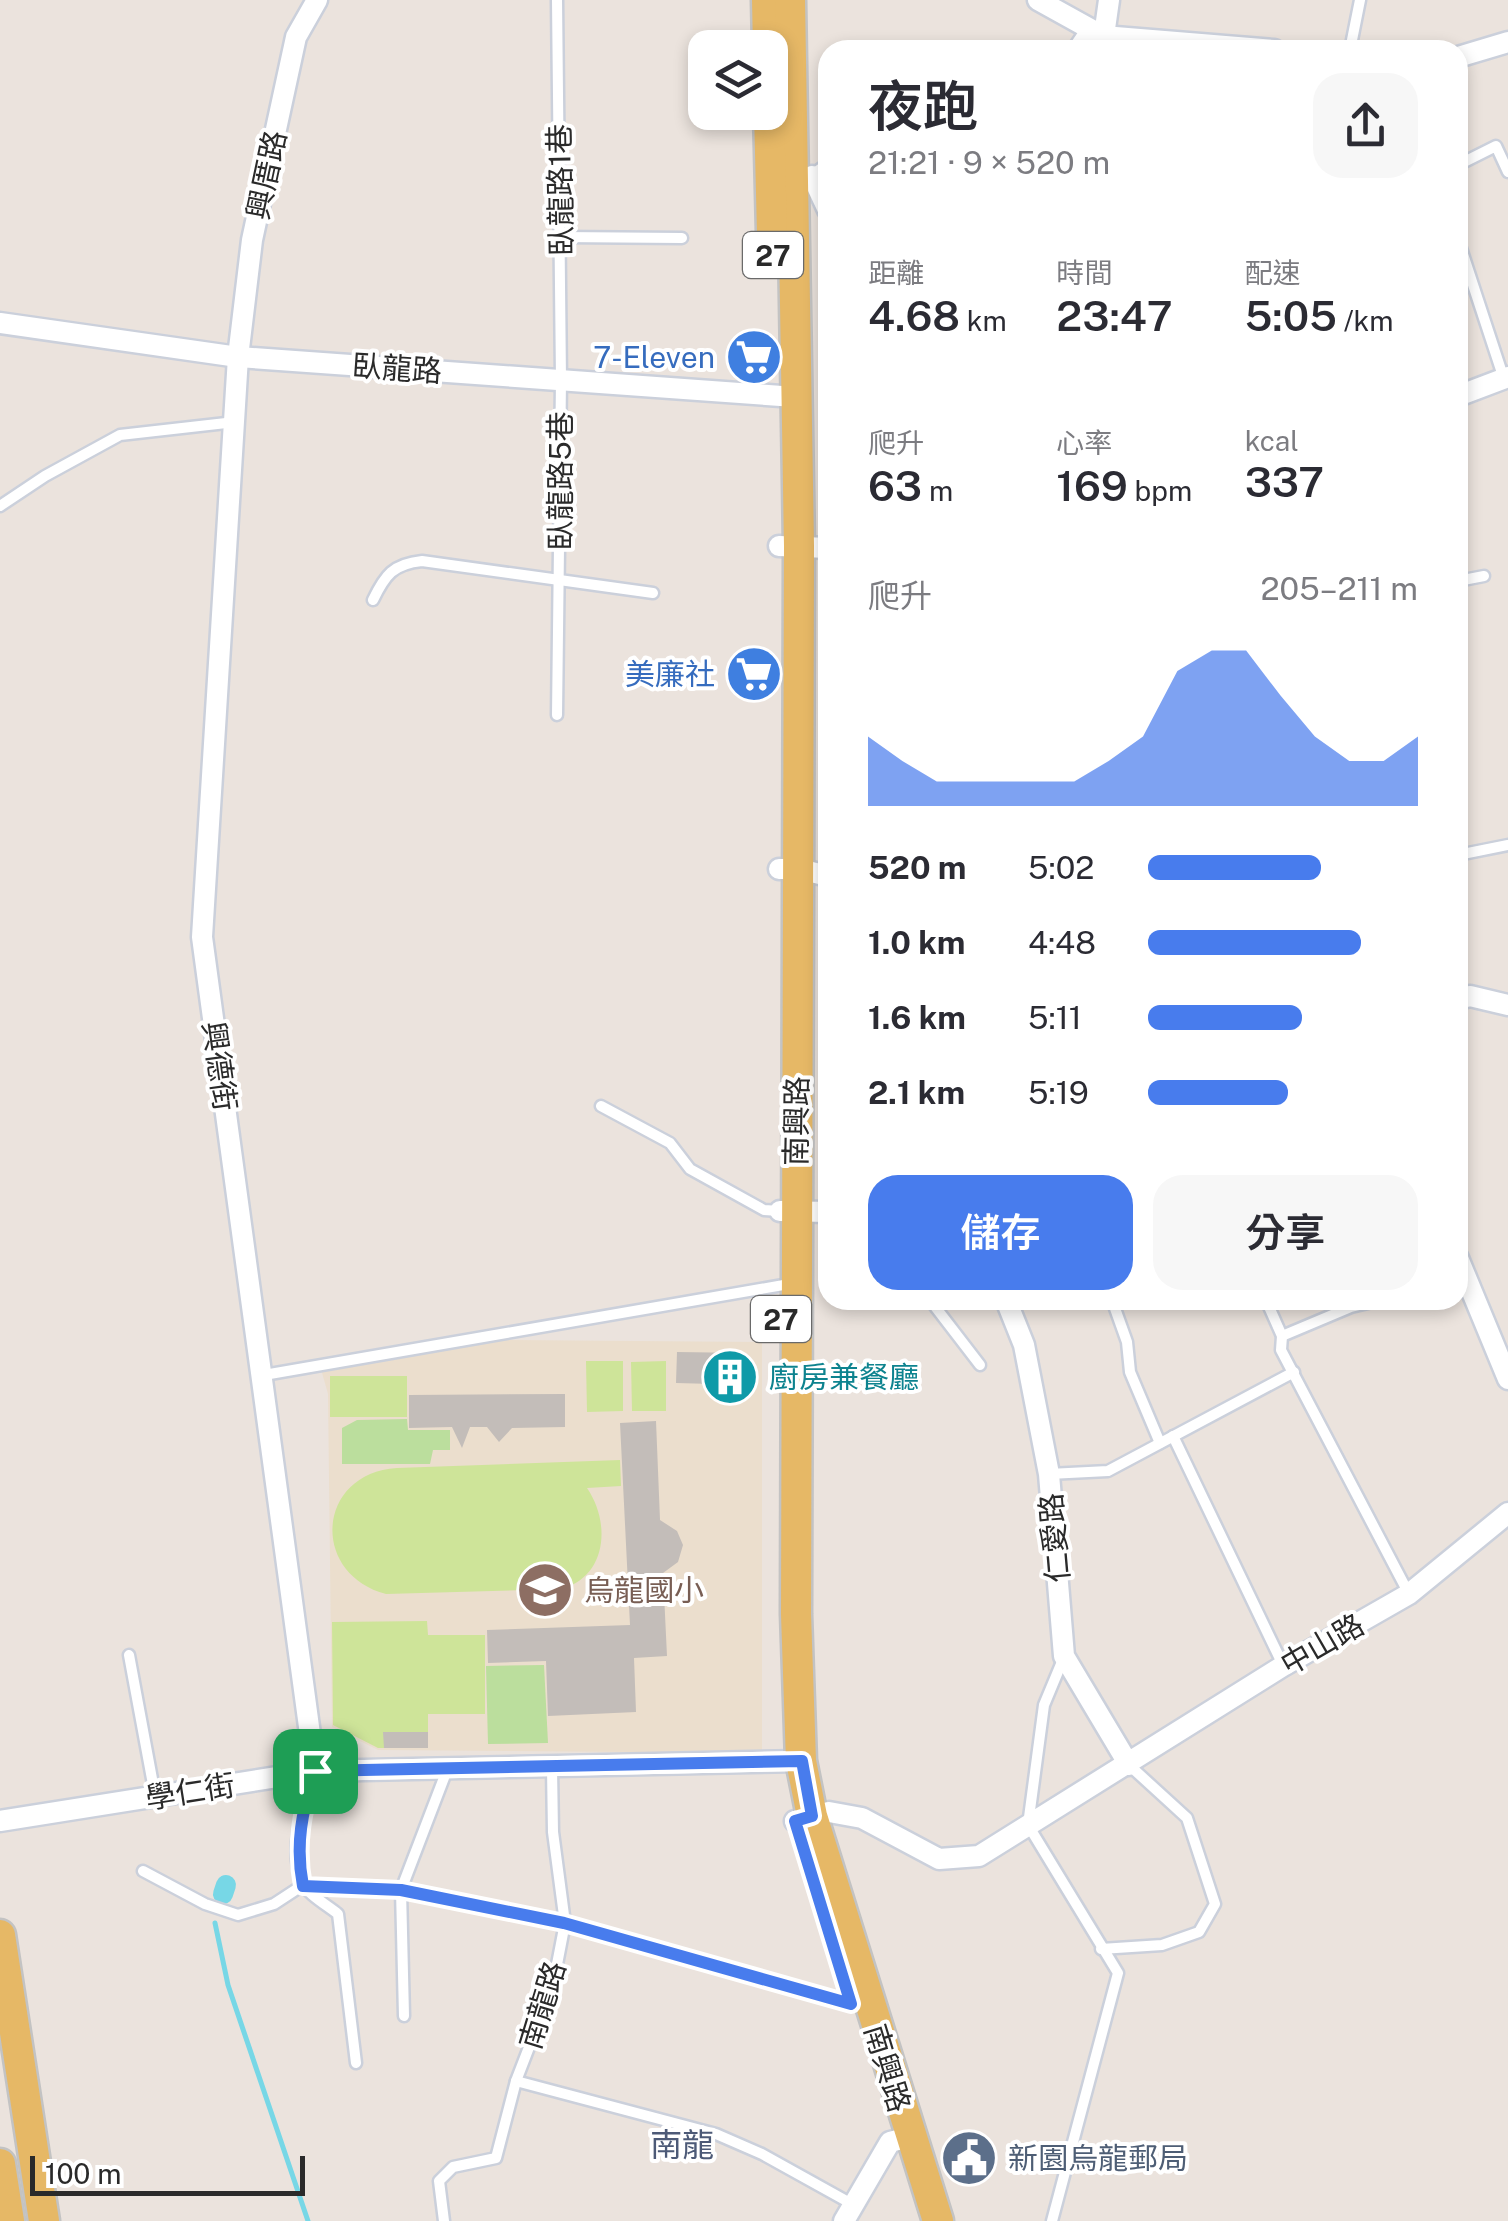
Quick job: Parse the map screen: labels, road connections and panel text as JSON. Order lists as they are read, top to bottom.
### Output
{
  "streets": {
    "main road": ["27", "南興路"],
    "street": [
      "興厝路",
      "臥龍路",
      "興德街",
      "仁愛路",
      "中山路",
      "學仁街"
    ],
    "lane": ["臥龍路1巷", "臥龍路5巷", "南龍路"]
  },
  "crossings": [
    ["興厝路", "臥龍路"],
    ["興厝路", "興德街"],
    ["臥龍路1巷", "臥龍路"],
    ["臥龍路1巷", "臥龍路5巷"],
    ["臥龍路", "臥龍路5巷"],
    ["臥龍路", "興德街"],
    ["臥龍路", "南興路"],
    ["興德街", "學仁街"],
    ["南興路", "中山路"],
    ["南興路", "學仁街"],
    ["仁愛路", "中山路"],
    ["學仁街", "南龍路"]
  ],
  "districts": ["南龍"],
  "places": {
    "supermarket": ["7-Eleven", "美廉社"],
    "building": ["廚房兼餐廳"],
    "school or university": ["烏龍國小"],
    "public building": ["新園烏龍郵局"]
  },
  "scale_bar": "100 m",
  "page": {
    "heading": ["夜跑", "21:21 · 9 × 520 m"],
    "stats": [
      ["距離", "4.68 km"],
      ["時間", "23:47"],
      ["配速", "5:05 /km"],
      ["爬升", "63 m"],
      ["心率", "169 bpm"],
      ["kcal", "337"]
    ],
    "chart": ["爬升", "205–211 m"],
    "list": [
      {
        "name": "520 m",
        "note": "5:02"
      },
      {
        "name": "1.0 km",
        "note": "4:48"
      },
      {
        "name": "1.6 km",
        "note": "5:11"
      },
      {
        "name": "2.1 km",
        "note": "5:19"
      }
    ],
    "buttons": ["儲存", "分享"],
    "scale": "100 m"
  }
}
